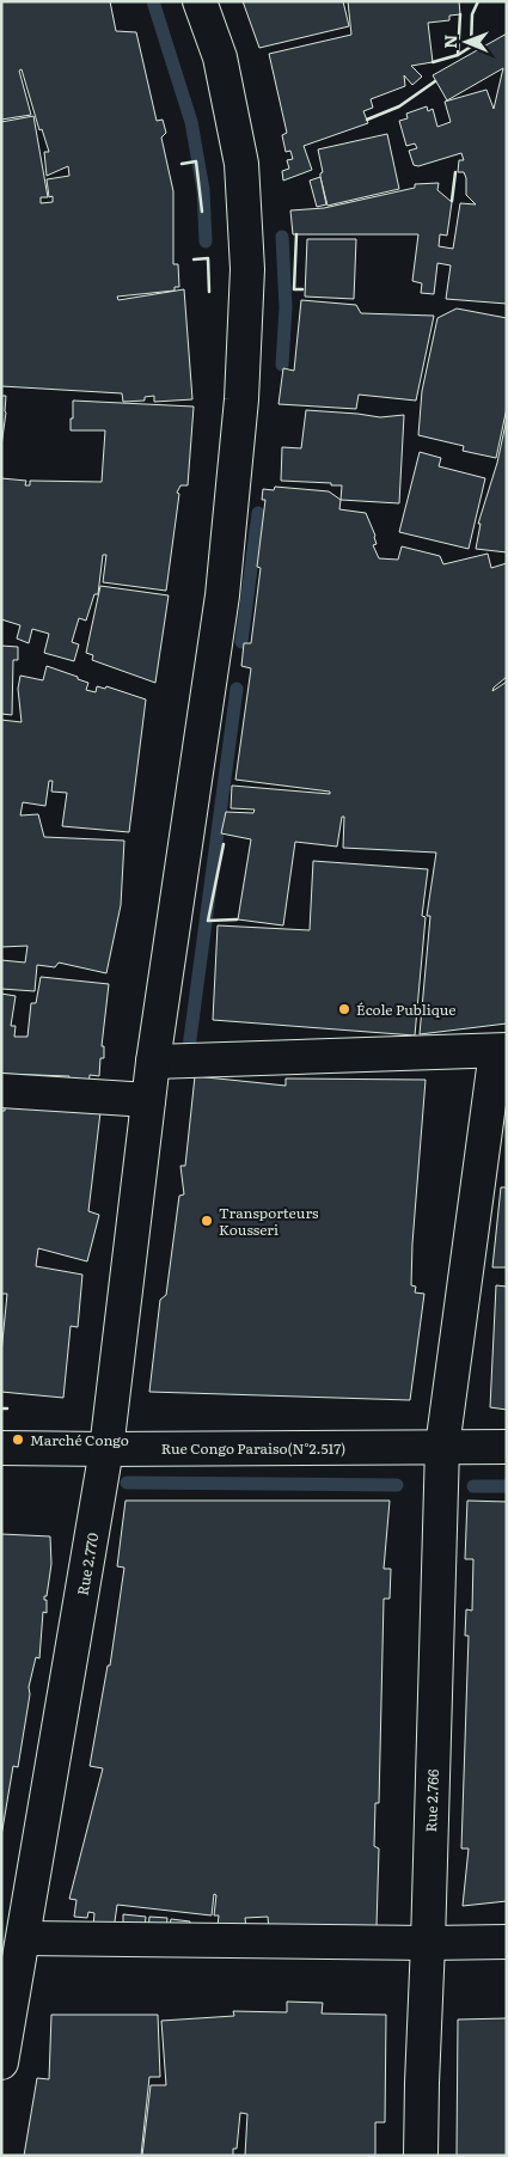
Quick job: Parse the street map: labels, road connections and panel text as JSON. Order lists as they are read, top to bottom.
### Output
{
  "streets": {
    "street": ["Rue Congo Paraiso(N°2.517)", "Rue 2.770", "Rue 2.766"]
  },
  "crossings": [
    ["Rue Congo Paraiso(N°2.517)", "Rue 2.770"],
    ["Rue Congo Paraiso(N°2.517)", "Rue 2.766"]
  ],
  "places": ["École Publique", "Transporteurs Kousseri", "Marché Congo"],
  "north": "left"
}
